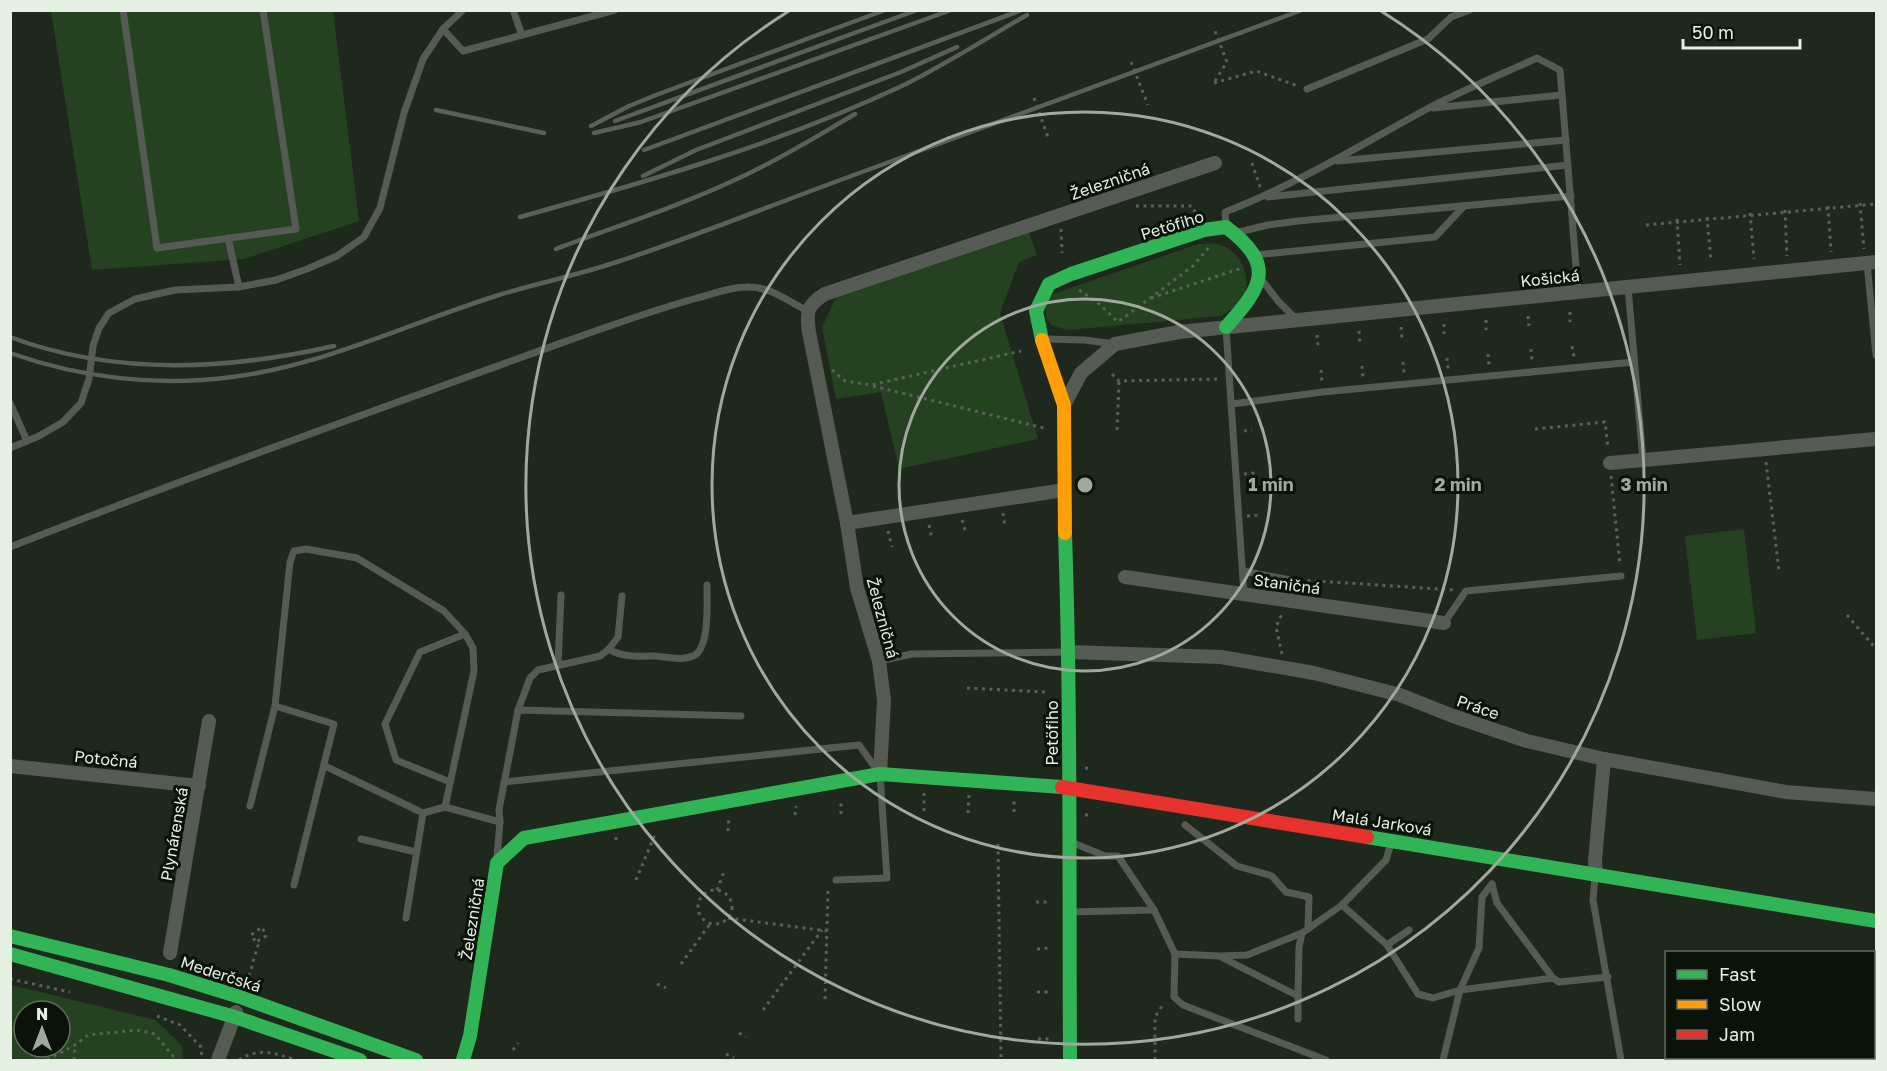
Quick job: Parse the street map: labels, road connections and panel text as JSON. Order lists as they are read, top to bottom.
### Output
{
  "streets": {
    "street": [
      "Železničná",
      "Petöfiho",
      "Košická",
      "Staničná",
      "Práce",
      "Potočná",
      "Malá Jarková",
      "Plynárenská",
      "Mederčská"
    ]
  },
  "crossings": [
    ["Železničná", "Malá Jarková"],
    ["Petöfiho", "Práce"],
    ["Petöfiho", "Malá Jarková"],
    ["Potočná", "Plynárenská"]
  ],
  "legend": ["Fast", "Slow", "Jam"],
  "scale_bar": "50 m",
  "north": "top",
  "rings": ["1 min", "2 min", "3 min"]
}
